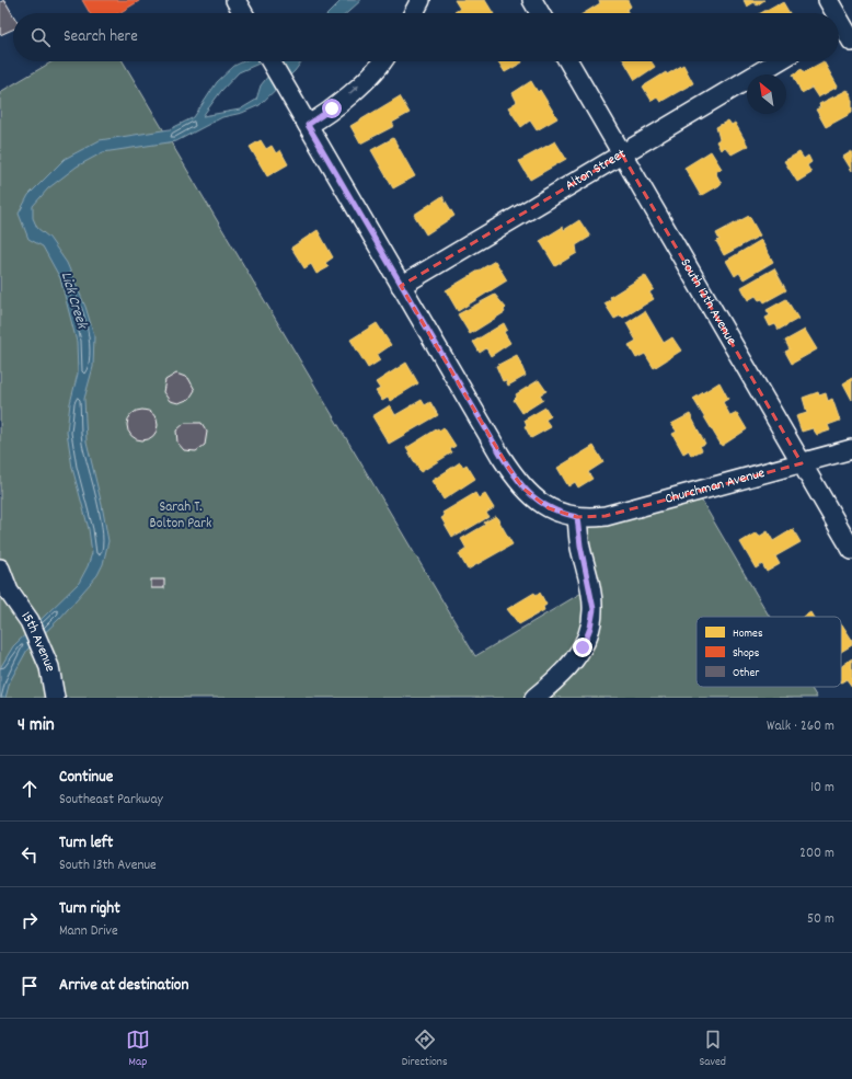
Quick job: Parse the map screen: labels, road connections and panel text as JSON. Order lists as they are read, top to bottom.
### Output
{
  "streets": {
    "street": [
      "Alton Street",
      "South 12th Avenue",
      "Churchman Avenue",
      "15th Avenue"
    ]
  },
  "crossings": [
    ["Alton Street", "South 12th Avenue"],
    ["Alton Street", "Churchman Avenue"],
    ["South 12th Avenue", "Churchman Avenue"]
  ],
  "water": ["Lick Creek"],
  "parks": ["Sarah T. Bolton Park"],
  "legend": ["Homes", "Shops", "Other"],
  "north": "top left",
  "page": {
    "search": "Search here",
    "heading": ["4 min", "Walk · 260 m"],
    "list": [
      ["Continue", "Southeast Parkway", "10 m"],
      ["Turn left", "South 13th Avenue", "200 m"],
      ["Turn right", "Mann Drive", "50 m"],
      "Arrive at destination"
    ],
    "nav": ["Map", "Directions", "Saved"]
  }
}
